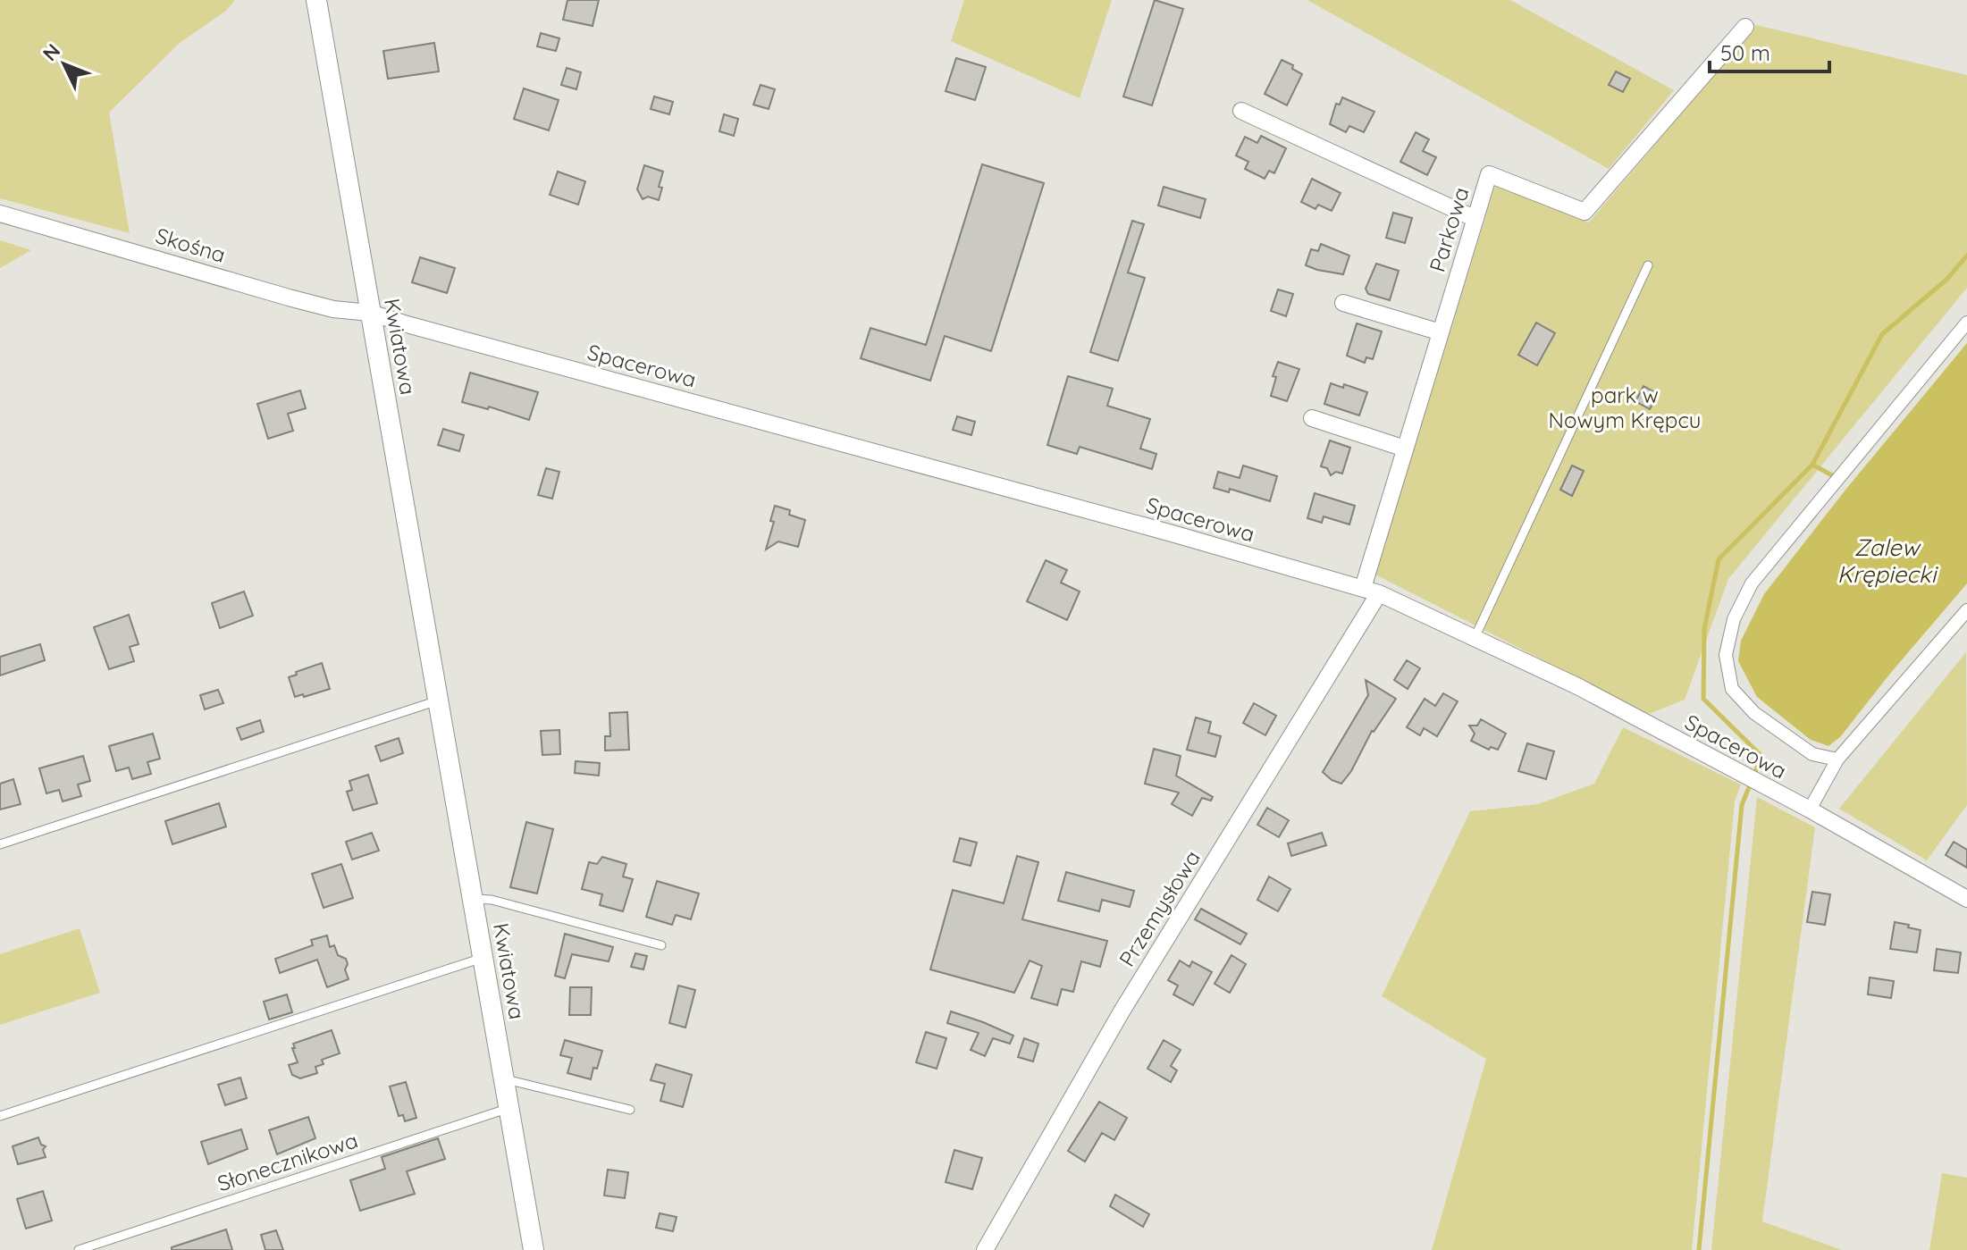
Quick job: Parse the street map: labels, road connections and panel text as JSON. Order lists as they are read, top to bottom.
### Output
{
  "streets": {
    "street": [
      "Parkowa",
      "Skośna",
      "Kwiatowa",
      "Spacerowa",
      "Przemysłowa"
    ],
    "lane": ["Słonecznikowa"]
  },
  "crossings": [
    ["Parkowa", "Spacerowa"],
    ["Parkowa", "Przemysłowa"],
    ["Skośna", "Kwiatowa"],
    ["Skośna", "Spacerowa"],
    ["Kwiatowa", "Spacerowa"],
    ["Kwiatowa", "Słonecznikowa"],
    ["Spacerowa", "Przemysłowa"]
  ],
  "water": ["Zalew Krępiecki"],
  "parks": ["park w Nowym Krępcu"],
  "scale_bar": "50 m",
  "north": "top left"
}
